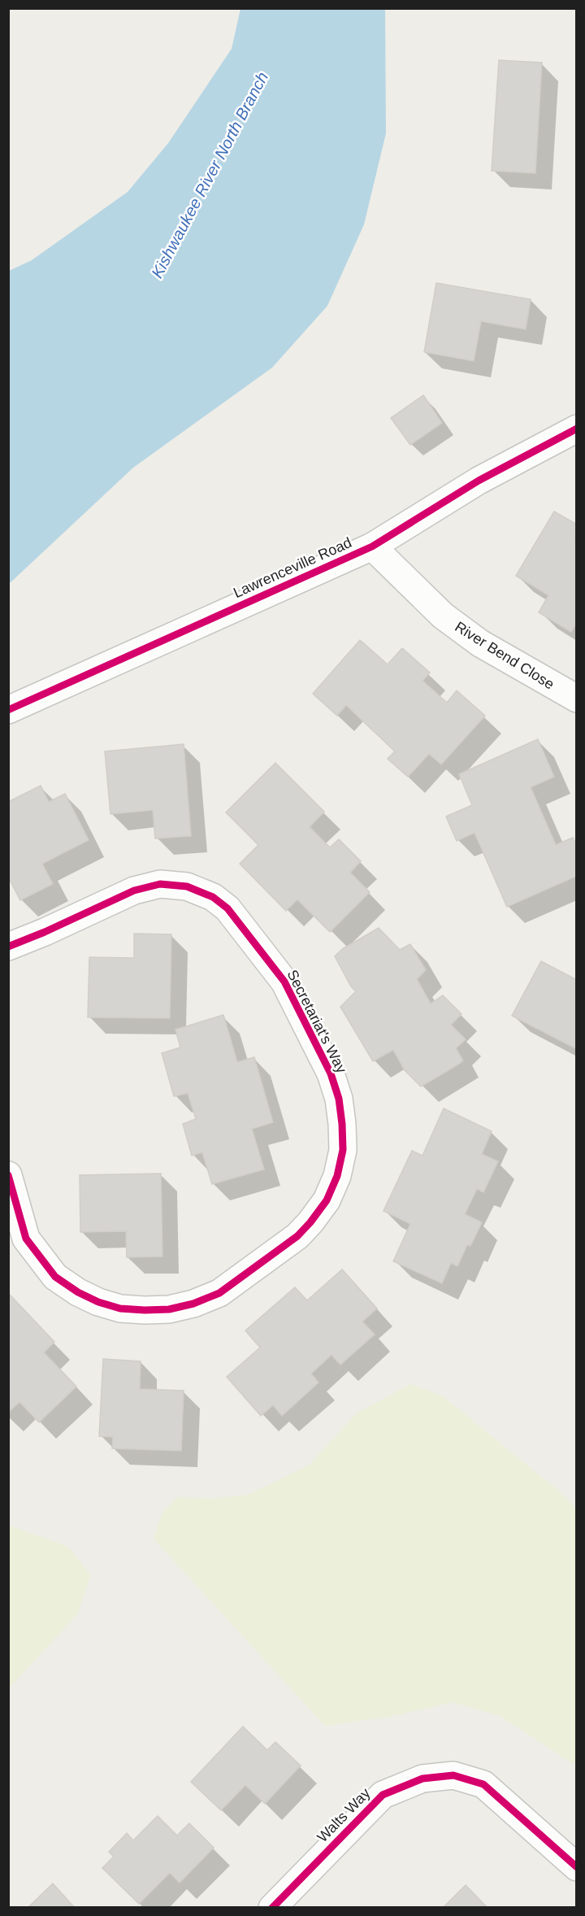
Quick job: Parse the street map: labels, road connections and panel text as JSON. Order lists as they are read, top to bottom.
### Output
{
  "streets": {
    "street": [
      "Lawrenceville Road",
      "River Bend Close",
      "Secretariat's Way",
      "Walts Way"
    ]
  },
  "crossings": [
    ["Lawrenceville Road", "River Bend Close"]
  ],
  "water": ["Kishwaukee River North Branch"]
}
